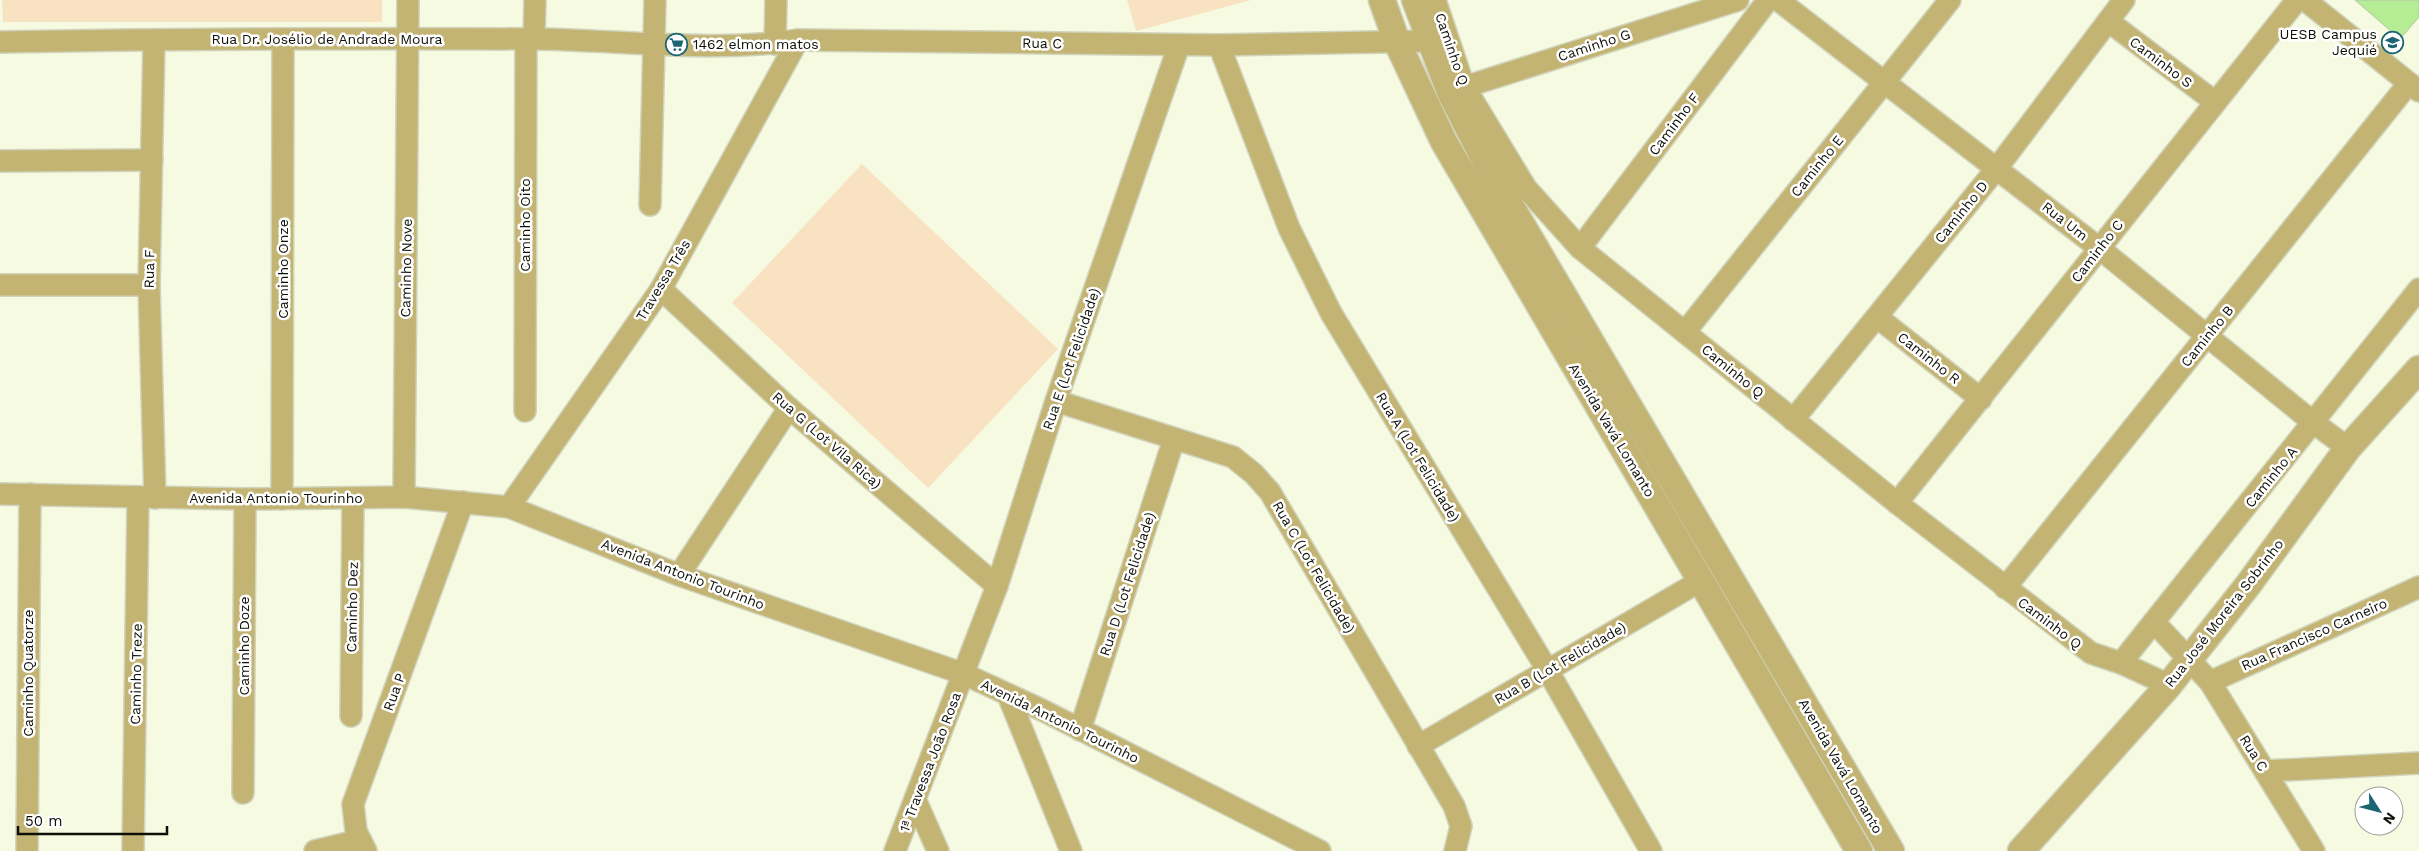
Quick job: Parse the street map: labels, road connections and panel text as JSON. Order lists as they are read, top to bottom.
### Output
{
  "streets": {
    "street": [
      "Rua Dr. Josélio de Andrade Moura",
      "Rua C",
      "Caminho G",
      "Caminho Q",
      "Caminho S",
      "Caminho F",
      "Caminho E",
      "Caminho D",
      "Rua Um",
      "Caminho Oito",
      "Caminho C",
      "Caminho Nove",
      "Rua F",
      "Caminho Onze",
      "Travessa Três",
      "Caminho B",
      "Caminho R",
      "Rua E (Lot Felicidade)",
      "Avenida Vavá Lomanto",
      "Rua G (Lot Vila Rica)",
      "Rua A (Lot Felicidade)",
      "Caminho A",
      "Avenida Antonio Tourinho",
      "Rua C (Lot Felicidade)",
      "Rua D (Lot Felicidade)",
      "Caminho Dez",
      "Rua José Moreira Sobrinho",
      "Rua Francisco Carneiro",
      "Caminho Doze",
      "Rua B (Lot Felicidade)",
      "Caminho Quatorze",
      "Caminho Treze",
      "Rua P",
      "1ª Travessa João Rosa"
    ]
  },
  "crossings": [
    ["Rua Dr. Josélio de Andrade Moura", "Rua C"],
    ["Rua Dr. Josélio de Andrade Moura", "Caminho Oito"],
    ["Rua Dr. Josélio de Andrade Moura", "Caminho Nove"],
    ["Rua Dr. Josélio de Andrade Moura", "Rua F"],
    ["Rua Dr. Josélio de Andrade Moura", "Caminho Onze"],
    ["Rua C", "Travessa Três"],
    ["Rua C", "Rua E (Lot Felicidade)"],
    ["Rua C", "Avenida Vavá Lomanto"],
    ["Rua C", "Rua A (Lot Felicidade)"],
    ["Rua C", "Caminho A"],
    ["Rua C", "Rua José Moreira Sobrinho"],
    ["Rua C", "Rua Francisco Carneiro"],
    ["Caminho G", "Caminho Q"],
    ["Caminho G", "Avenida Vavá Lomanto"],
    ["Caminho Q", "Caminho F"],
    ["Caminho Q", "Caminho E"],
    ["Caminho Q", "Caminho D"],
    ["Caminho Q", "Caminho C"],
    ["Caminho Q", "Caminho B"],
    ["Caminho Q", "Avenida Vavá Lomanto"],
    ["Caminho Q", "Caminho A"],
    ["Caminho Q", "Rua José Moreira Sobrinho"],
    ["Caminho S", "Caminho D"],
    ["Caminho S", "Caminho C"],
    ["Caminho E", "Rua Um"],
    ["Caminho D", "Rua Um"],
    ["Caminho D", "Caminho R"],
    ["Rua Um", "Caminho C"],
    ["Rua Um", "Caminho B"],
    ["Rua Um", "Caminho A"],
    ["Rua Um", "Rua José Moreira Sobrinho"],
    ["Caminho C", "Caminho R"],
    ["Caminho Nove", "Avenida Antonio Tourinho"],
    ["Rua F", "Avenida Antonio Tourinho"],
    ["Rua F", "Caminho Treze"],
    ["Caminho Onze", "Avenida Antonio Tourinho"],
    ["Travessa Três", "Rua G (Lot Vila Rica)"],
    ["Travessa Três", "Avenida Antonio Tourinho"],
    ["Rua E (Lot Felicidade)", "Rua G (Lot Vila Rica)"],
    ["Rua E (Lot Felicidade)", "Avenida Antonio Tourinho"],
    ["Rua E (Lot Felicidade)", "Rua C (Lot Felicidade)"],
    ["Rua E (Lot Felicidade)", "1ª Travessa João Rosa"],
    ["Avenida Vavá Lomanto", "Rua B (Lot Felicidade)"],
    ["Rua A (Lot Felicidade)", "Rua B (Lot Felicidade)"],
    ["Avenida Antonio Tourinho", "Rua D (Lot Felicidade)"],
    ["Avenida Antonio Tourinho", "Caminho Dez"],
    ["Avenida Antonio Tourinho", "Caminho Doze"],
    ["Avenida Antonio Tourinho", "Caminho Quatorze"],
    ["Avenida Antonio Tourinho", "Caminho Treze"],
    ["Avenida Antonio Tourinho", "Rua P"],
    ["Avenida Antonio Tourinho", "1ª Travessa João Rosa"],
    ["Rua C (Lot Felicidade)", "Rua D (Lot Felicidade)"],
    ["Rua C (Lot Felicidade)", "Rua B (Lot Felicidade)"]
  ],
  "places": {
    "school or university": ["UESB Campus Jequié"],
    "supermarket": ["1462 elmon matos"]
  },
  "scale_bar": "50 m",
  "north": "bottom right"
}
